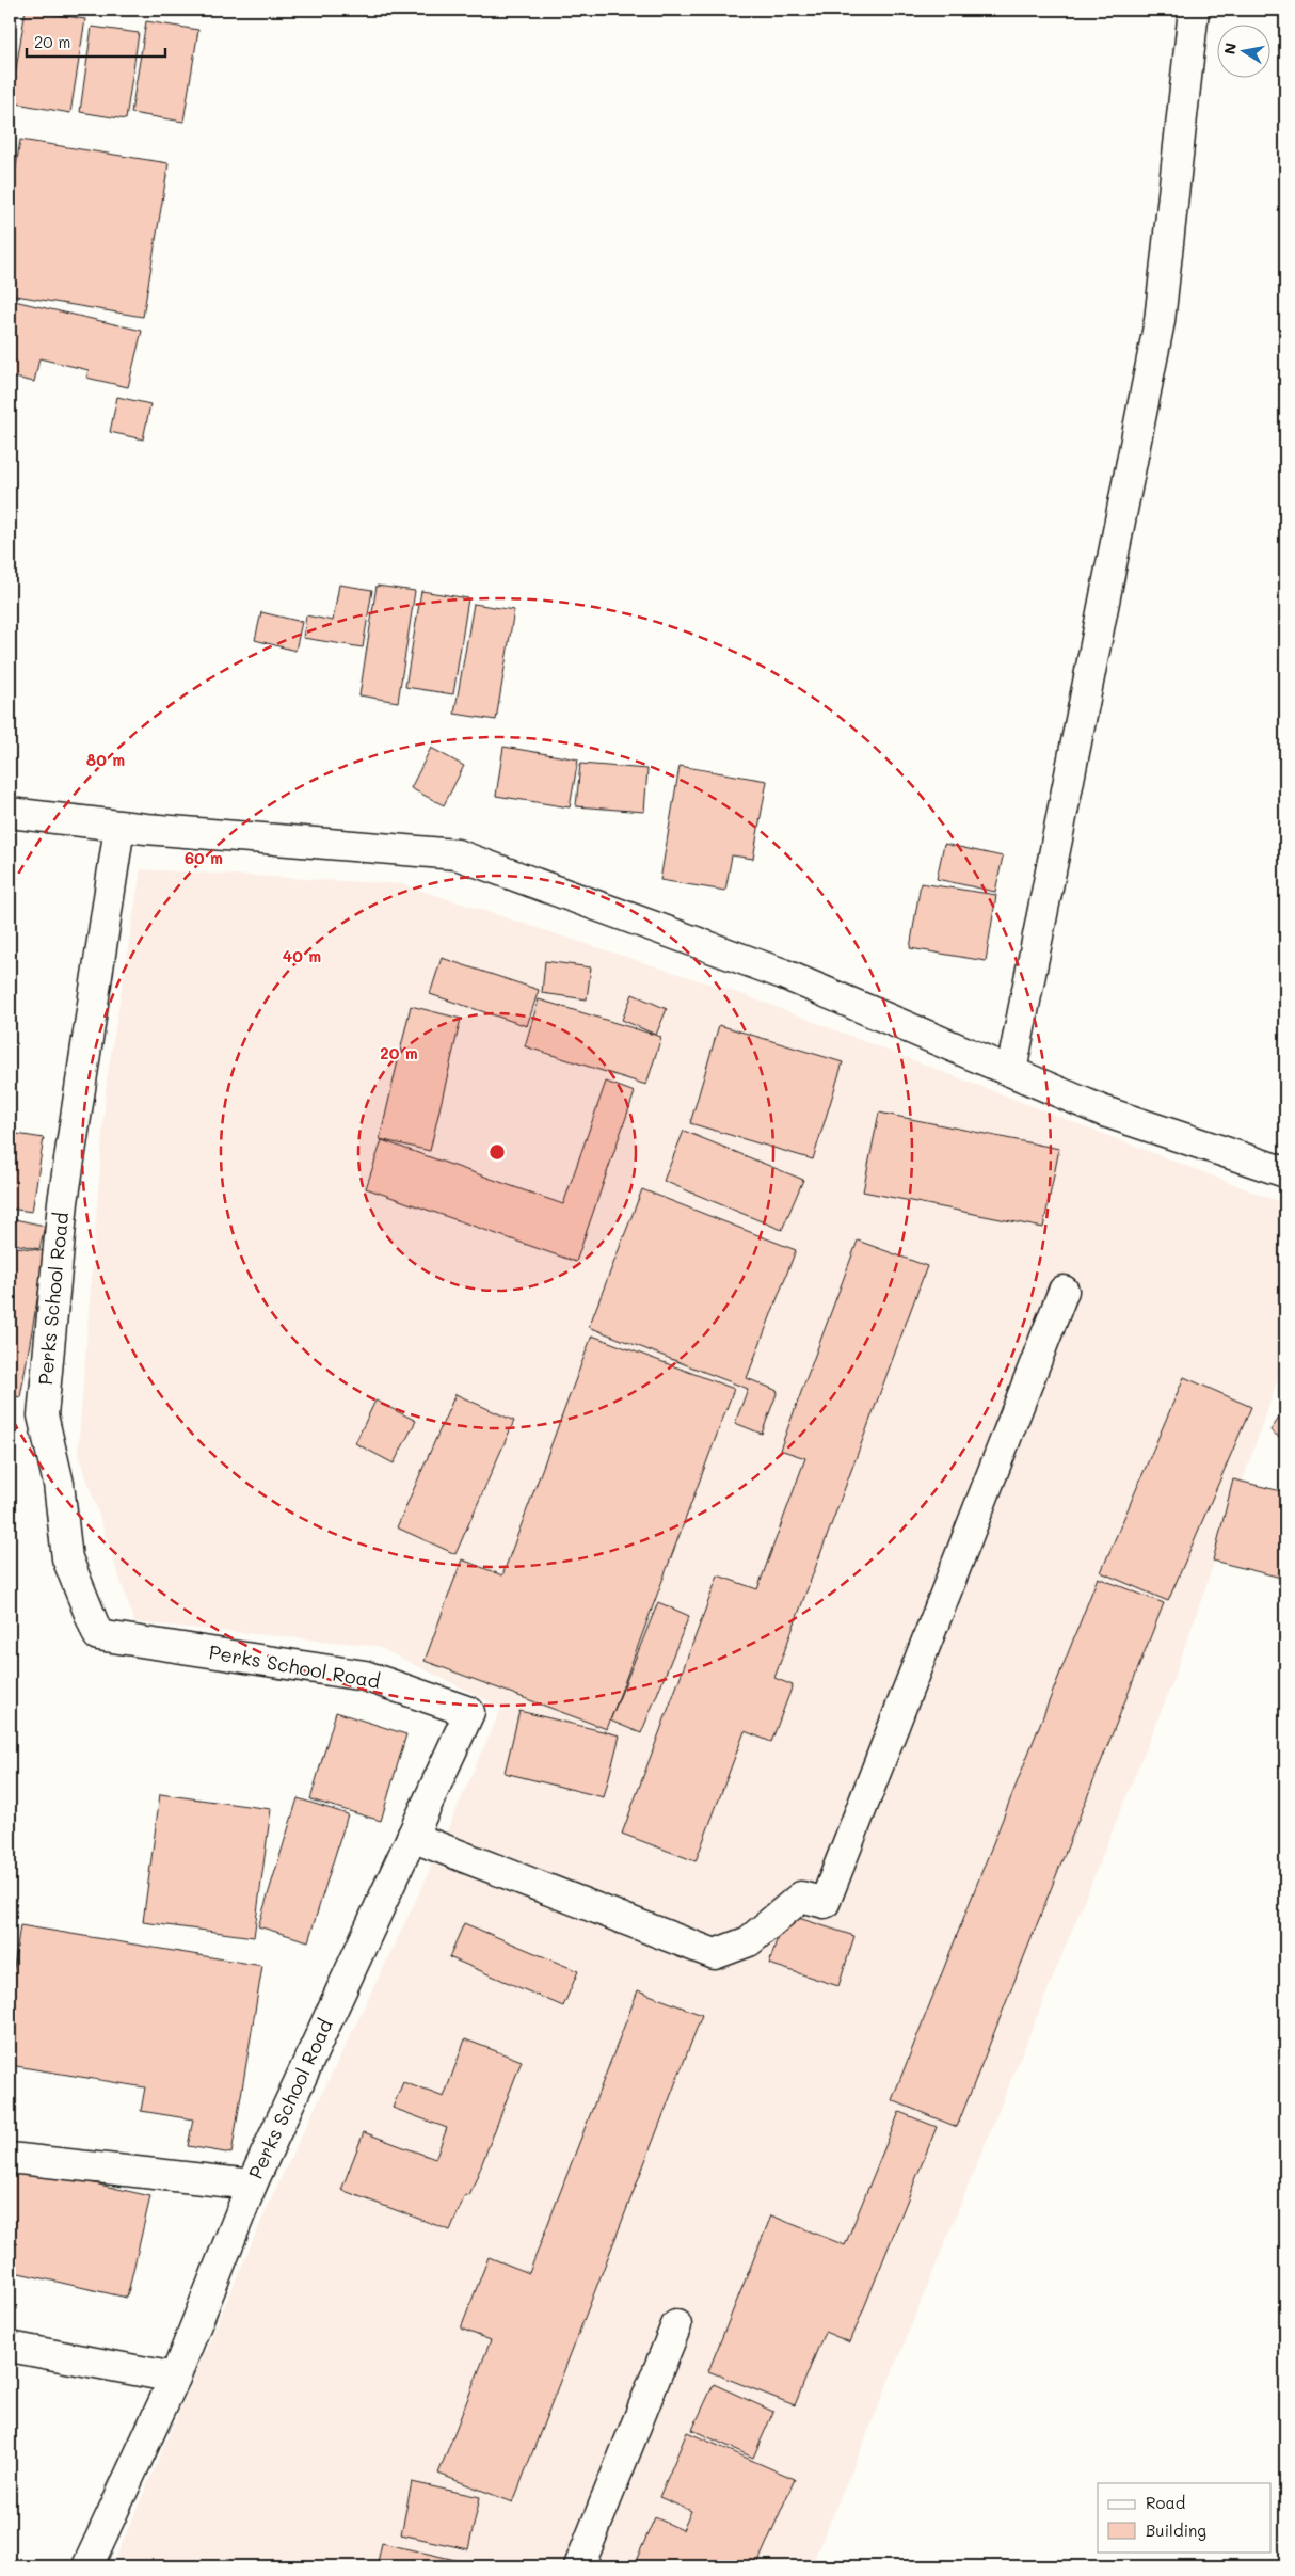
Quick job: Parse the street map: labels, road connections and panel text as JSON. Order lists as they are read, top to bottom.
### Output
{
  "streets": {
    "street": ["Perks School Road"]
  },
  "legend": ["Road", "Building"],
  "scale_bar": "20 m",
  "north": "left",
  "rings": [
    "80 m",
    "60 m",
    "40 m",
    "20 m"
  ]
}
